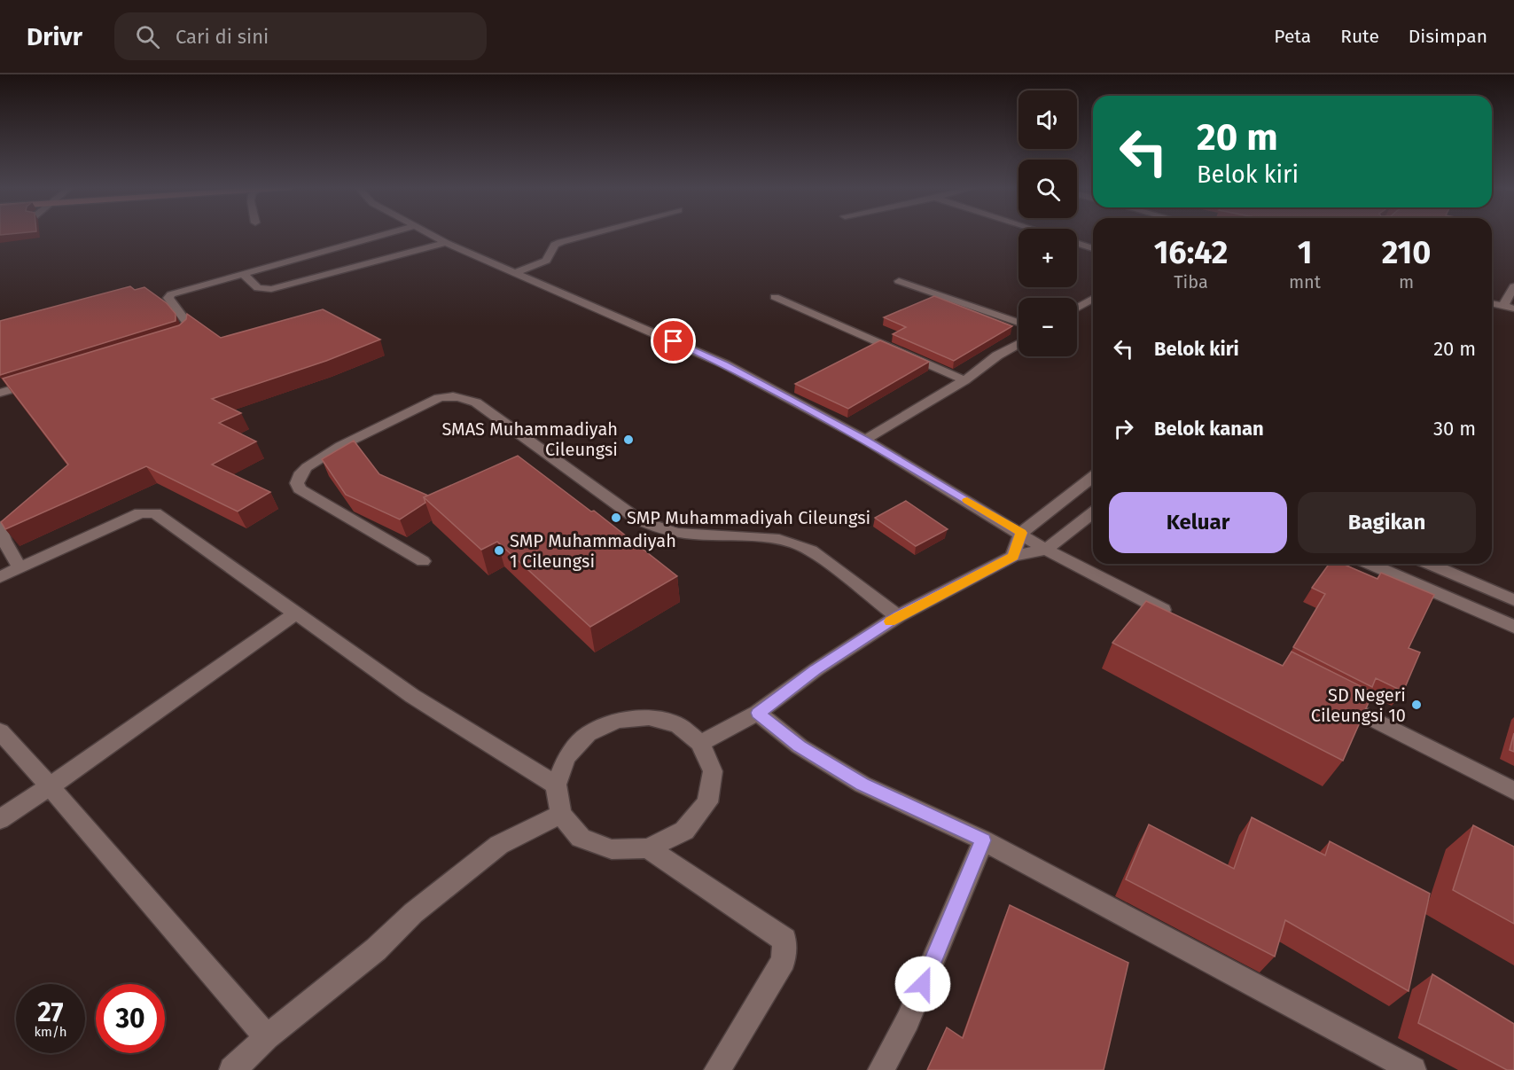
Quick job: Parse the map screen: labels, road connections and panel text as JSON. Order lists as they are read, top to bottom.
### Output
{
  "places": [
    "SMAS Muhammadiyah Cileungsi",
    "SMP Muhammadiyah Cileungsi",
    "SMP Muhammadiyah 1 Cileungsi",
    "SD Negeri Cileungsi 10"
  ],
  "page": {
    "header": "Drivr",
    "search": "Cari di sini",
    "nav": ["Peta", "Rute", "Disimpan"],
    "map_buttons": ["+", "−"],
    "turn": ["20 m", "Belok kiri"],
    "eta": [
      "16:42",
      "Tiba",
      "1",
      "mnt",
      "210",
      "m"
    ],
    "list": [
      {
        "name": "Belok kiri",
        "value": "20 m"
      },
      {
        "name": "Belok kanan",
        "value": "30 m"
      }
    ],
    "buttons": ["Keluar", "Bagikan"],
    "speed": "27 km/h",
    "limit": "30"
  }
}
